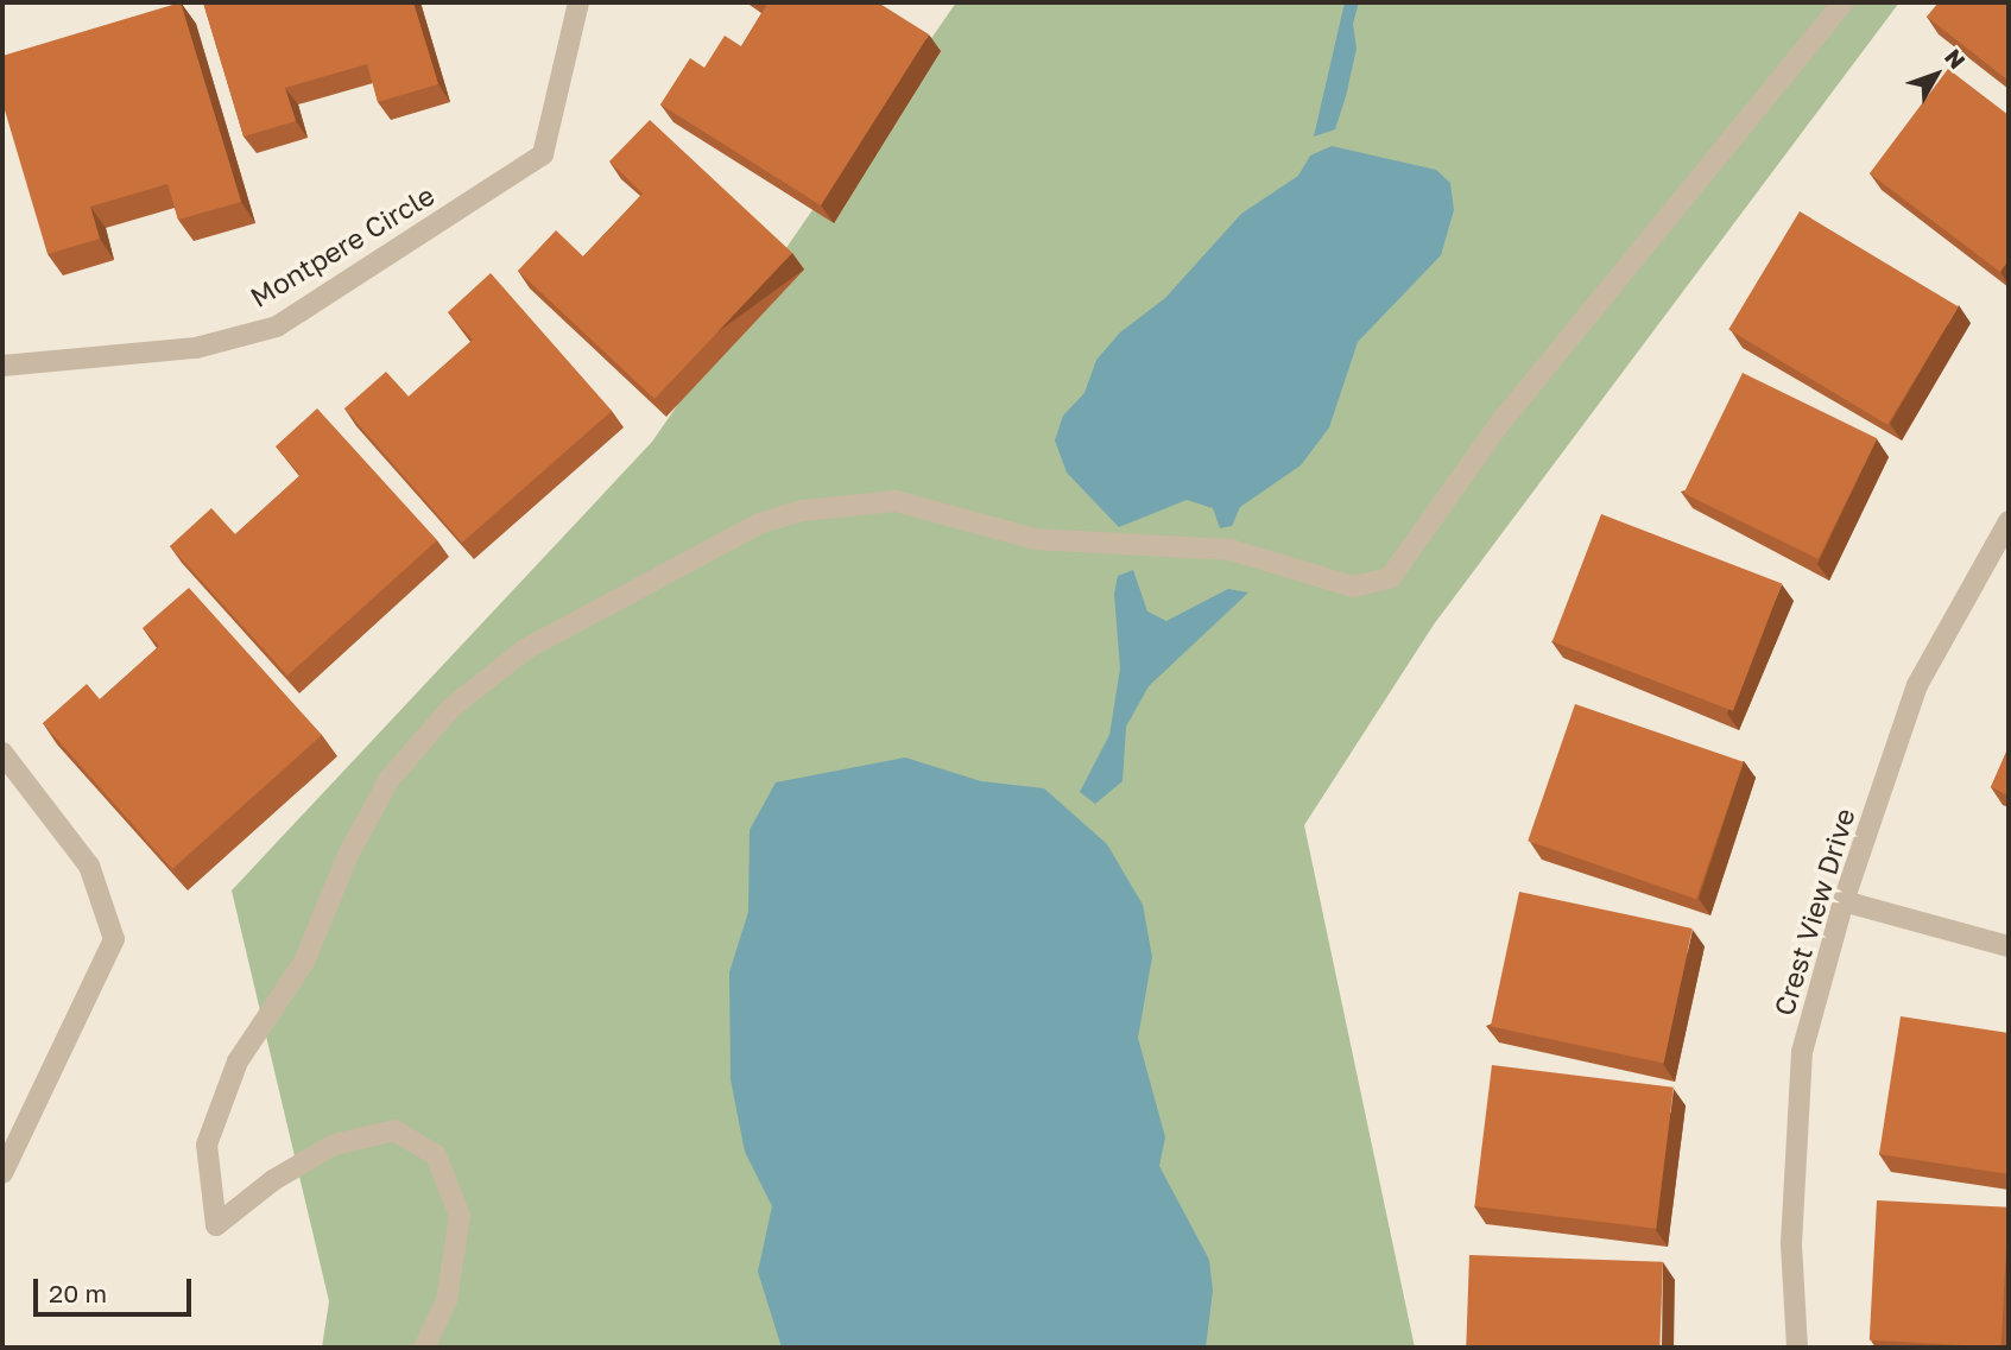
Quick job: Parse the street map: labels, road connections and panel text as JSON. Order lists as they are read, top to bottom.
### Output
{
  "streets": {
    "street": ["Montpere Circle", "Crest View Drive"]
  },
  "scale_bar": "20 m",
  "north": "top right"
}
